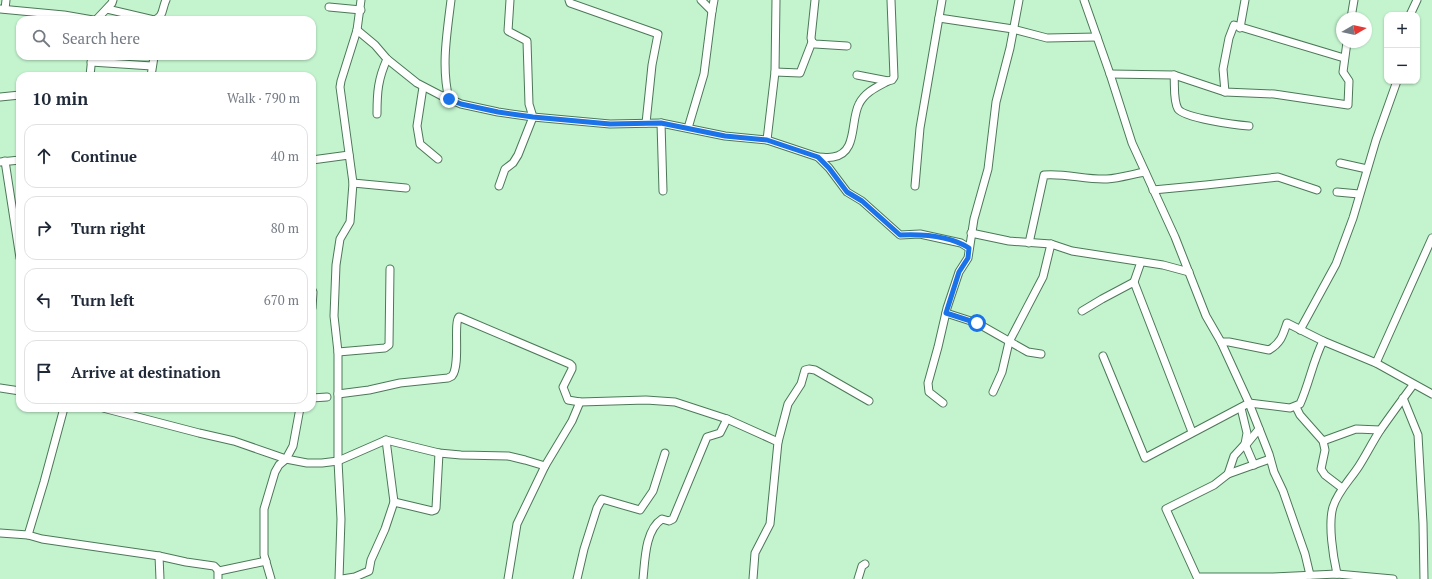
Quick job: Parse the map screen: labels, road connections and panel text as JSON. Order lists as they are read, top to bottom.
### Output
{
  "north": "right",
  "page": {
    "map_buttons": ["+", "−"],
    "search": "Search here",
    "heading": ["10 min", "Walk · 790 m"],
    "list": [
      ["Continue", "40 m"],
      ["Turn right", "80 m"],
      ["Turn left", "670 m"],
      "Arrive at destination"
    ]
  }
}
